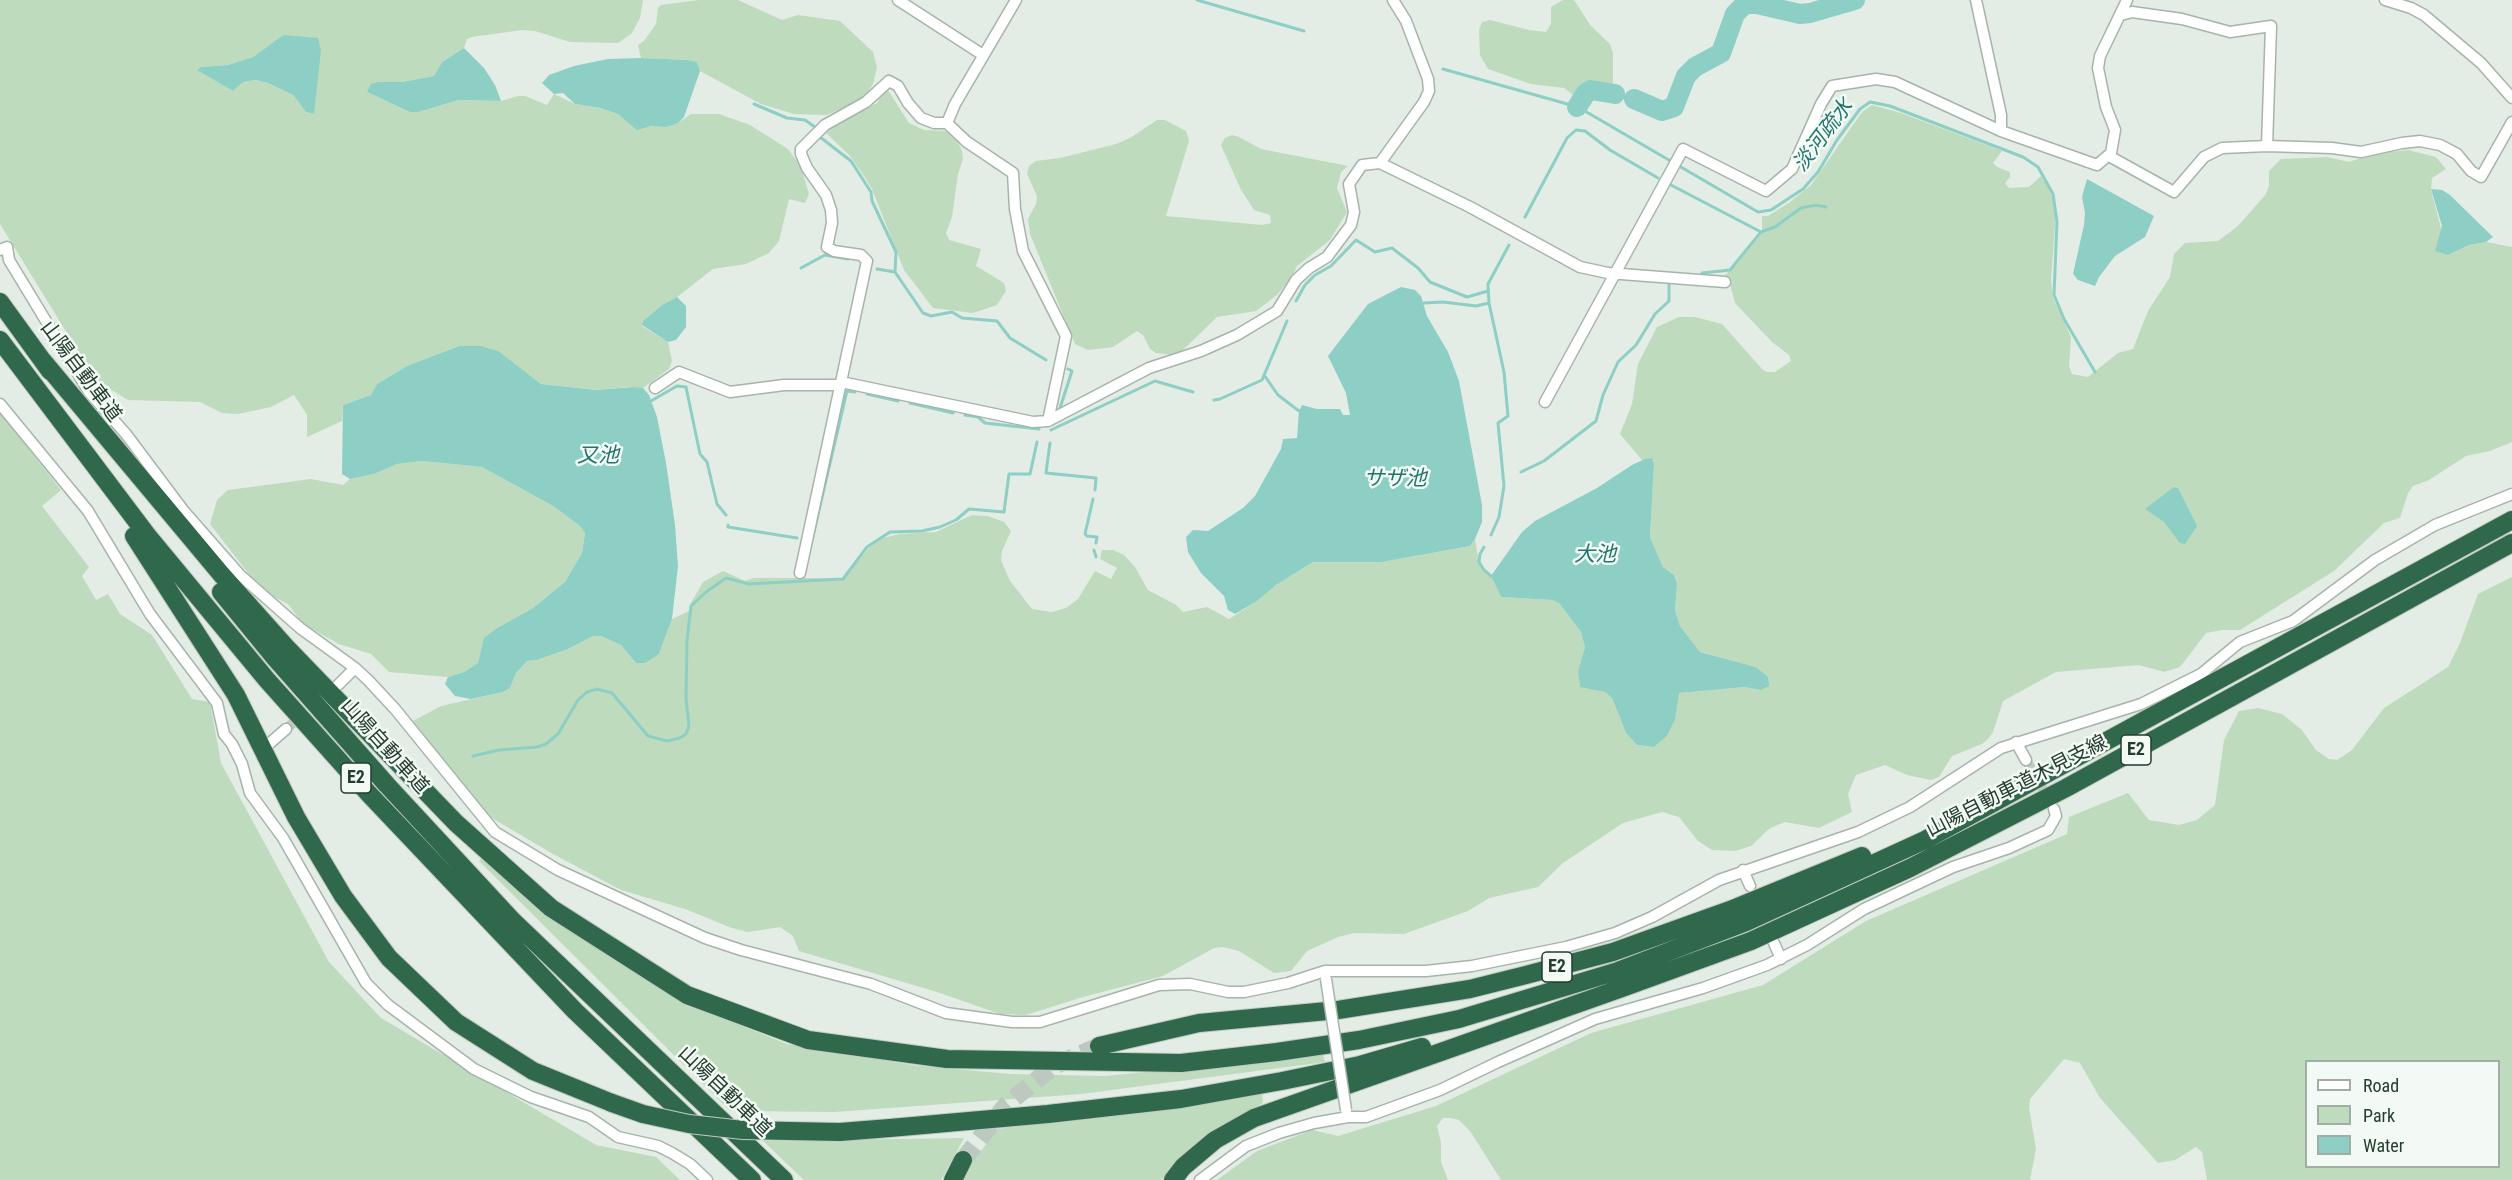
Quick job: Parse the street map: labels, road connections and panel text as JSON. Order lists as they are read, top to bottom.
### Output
{
  "streets": {
    "highway": ["山陽自動車道", "E2", "山陽自動車道木見支線"]
  },
  "crossings": [
    ["E2", "山陽自動車道木見支線"]
  ],
  "water": [
    "淡河疏水",
    "又池",
    "サザ池",
    "大池"
  ],
  "legend": ["Road", "Park", "Water"]
}
